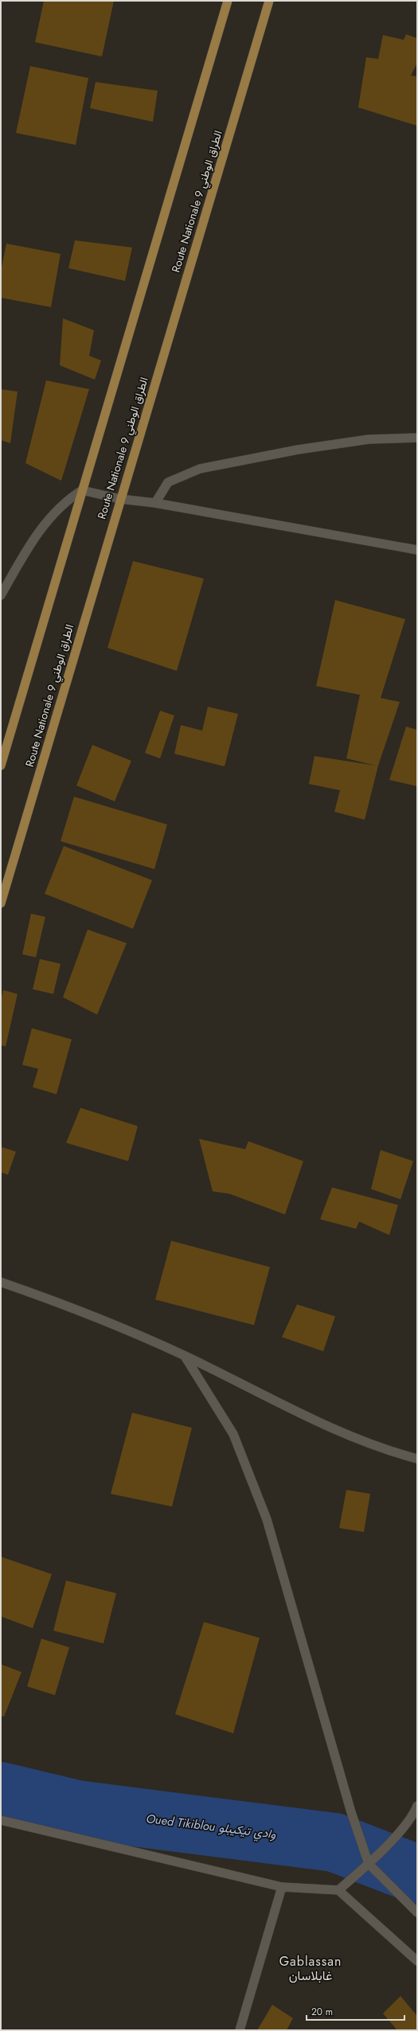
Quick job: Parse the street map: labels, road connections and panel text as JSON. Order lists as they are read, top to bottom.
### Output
{
  "streets": {
    "main road": ["Route Nationale الطراق الوطني 9"]
  },
  "districts": ["Gablassan غابلاسان"],
  "water": ["Oued Tikiblou وادي تيكيبلو"],
  "scale_bar": "20 m"
}
